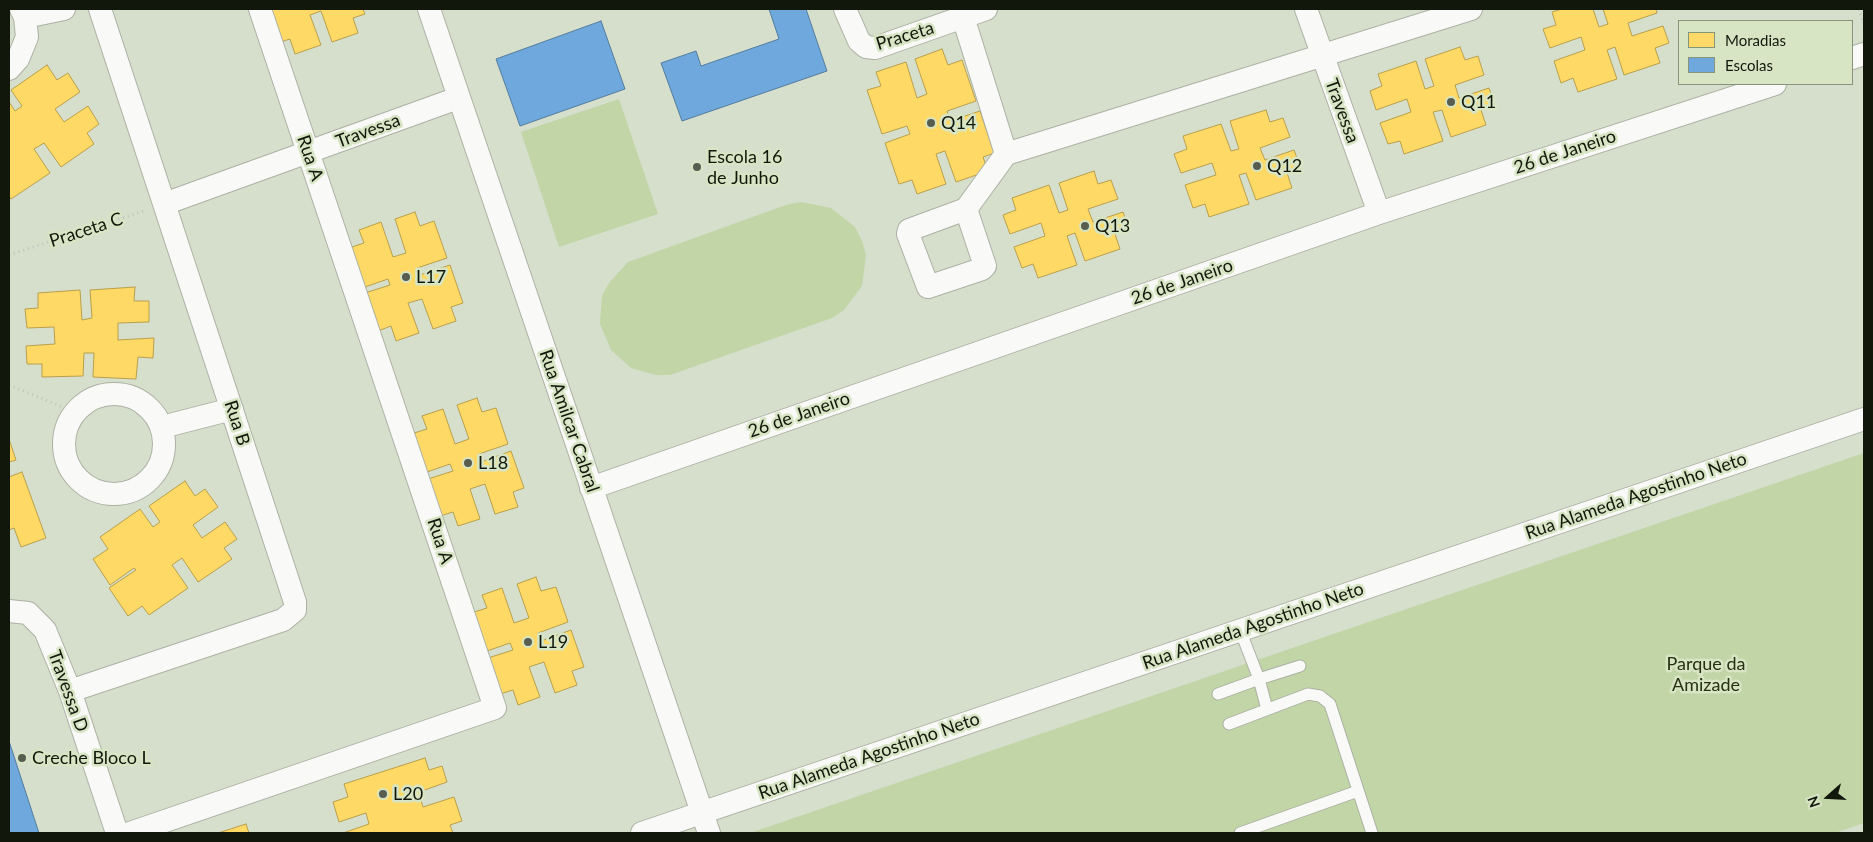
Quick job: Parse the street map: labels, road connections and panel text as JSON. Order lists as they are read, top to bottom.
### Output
{
  "streets": {
    "street": [
      "Praceta",
      "Travessa",
      "26 de Janeiro",
      "Rua A",
      "Rua Amilcar Cabral",
      "Rua B",
      "Rua Alameda Agostinho Neto",
      "Travessa D"
    ],
    "path": ["Praceta C"]
  },
  "crossings": [
    ["Travessa", "26 de Janeiro"],
    ["Travessa", "Rua A"],
    ["Travessa", "Praceta C"],
    ["Travessa", "Rua Amilcar Cabral"],
    ["Travessa", "Rua B"],
    ["26 de Janeiro", "Rua Amilcar Cabral"],
    ["Praceta C", "Rua B"],
    ["Rua Amilcar Cabral", "Rua Alameda Agostinho Neto"],
    ["Rua B", "Travessa D"]
  ],
  "parks": ["Parque da Amizade"],
  "places": [
    "Q11",
    "Q14",
    "Q12",
    "Escola 16 de Junho",
    "Q13",
    "L17",
    "L18",
    "L19",
    "Creche Bloco L",
    "L20"
  ],
  "legend": ["Moradias", "Escolas"],
  "north": "left"
}
